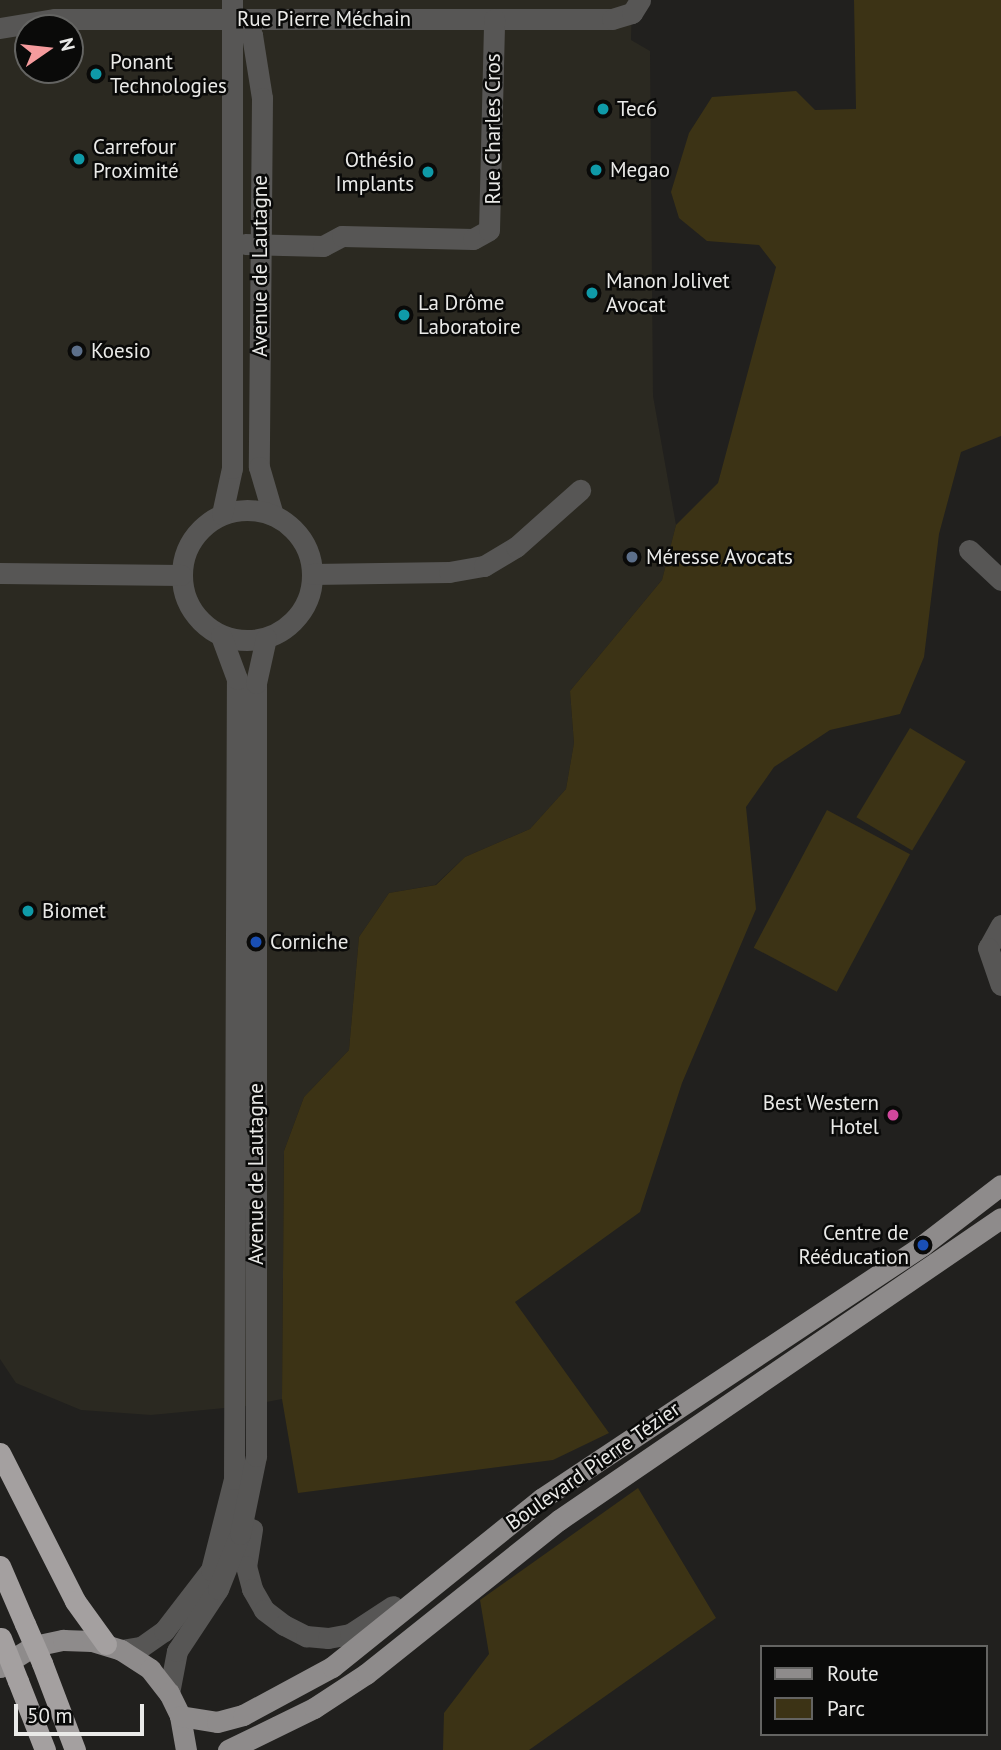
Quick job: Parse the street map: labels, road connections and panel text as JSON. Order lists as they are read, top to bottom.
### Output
{
  "streets": {
    "main road": ["Boulevard Pierre Tézier"],
    "street": ["Rue Pierre Méchain", "Rue Charles Cros", "Avenue de Lautagne"]
  },
  "crossings": [
    ["Rue Pierre Méchain", "Rue Charles Cros"],
    ["Rue Pierre Méchain", "Avenue de Lautagne"],
    ["Rue Charles Cros", "Avenue de Lautagne"]
  ],
  "places": [
    "Ponant Technologies",
    "Tec6",
    "Carrefour Proximité",
    "Megao",
    "Othésio Implants",
    "Manon Jolivet Avocat",
    "La Drôme Laboratoire",
    "Koesio",
    "Méresse Avocats",
    "Biomet",
    "Corniche",
    "Best Western Hotel",
    "Centre de Rééducation"
  ],
  "legend": ["Route", "Parc"],
  "scale_bar": "50 m",
  "north": "right"
}
